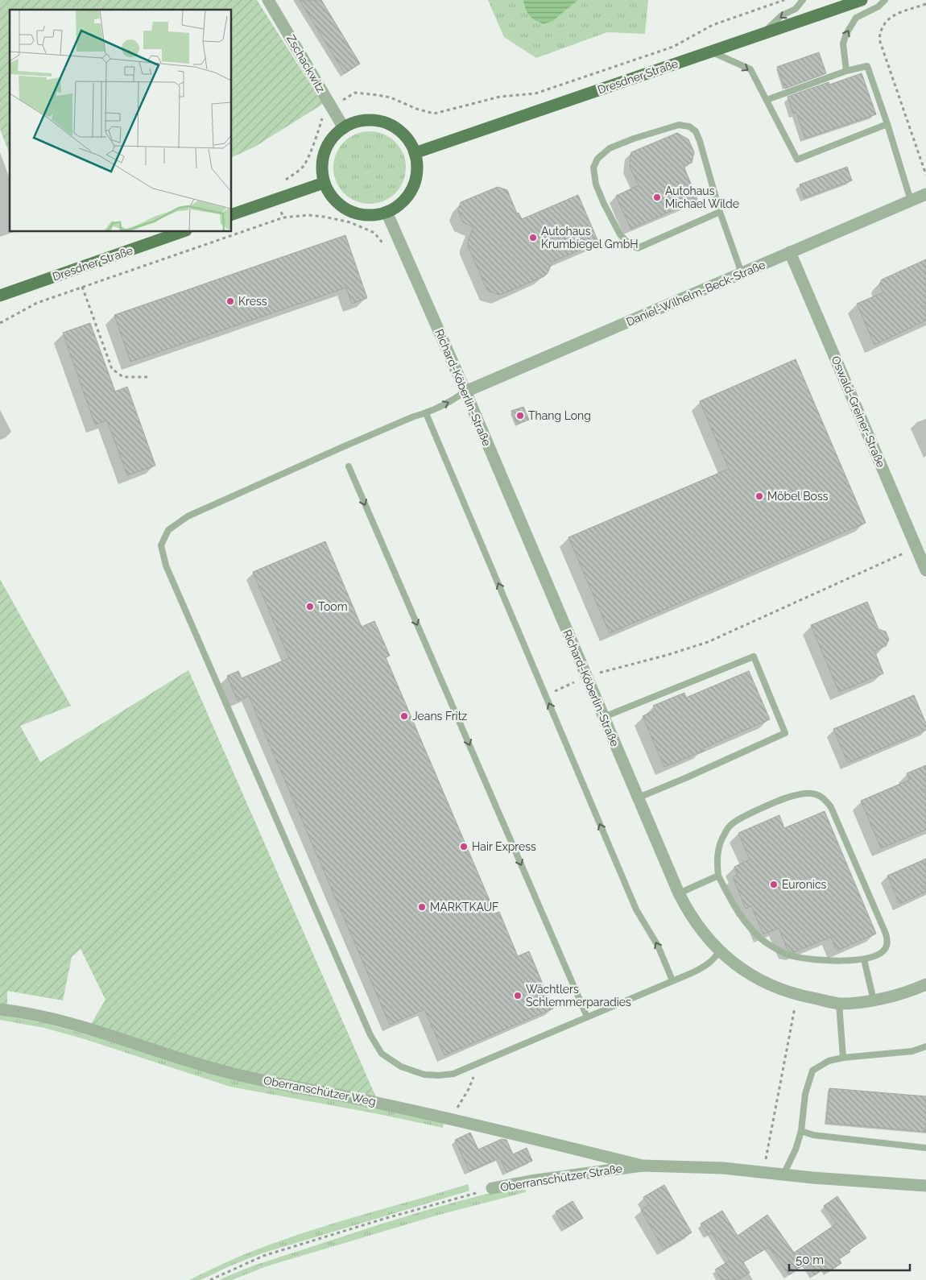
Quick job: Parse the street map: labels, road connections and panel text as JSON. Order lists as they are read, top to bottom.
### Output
{
  "streets": {
    "main road": ["Dresdner Straße"],
    "street": [
      "Zschackwitz",
      "Daniel-Wilhelm-Beck-Straße",
      "Richard-Köberlin-Straße",
      "Oswald-Greiner-Straße",
      "Oberranschützer Weg",
      "Oberranschützer Straße"
    ]
  },
  "crossings": [
    ["Zschackwitz", "Dresdner Straße"],
    ["Zschackwitz", "Richard-Köberlin-Straße"],
    ["Dresdner Straße", "Richard-Köberlin-Straße"],
    ["Daniel-Wilhelm-Beck-Straße", "Richard-Köberlin-Straße"],
    ["Daniel-Wilhelm-Beck-Straße", "Oswald-Greiner-Straße"],
    ["Oberranschützer Weg", "Oberranschützer Straße"]
  ],
  "places": [
    "Autohaus Michael Wilde",
    "Autohaus Krumbiegel GmbH",
    "Kress",
    "Thang Long",
    "Möbel Boss",
    "Toom",
    "Jeans Fritz",
    "Hair Express",
    "Euronics",
    "MARKTKAUF",
    "Wächtlers Schlemmerparadies"
  ],
  "scale_bar": "50 m"
}
